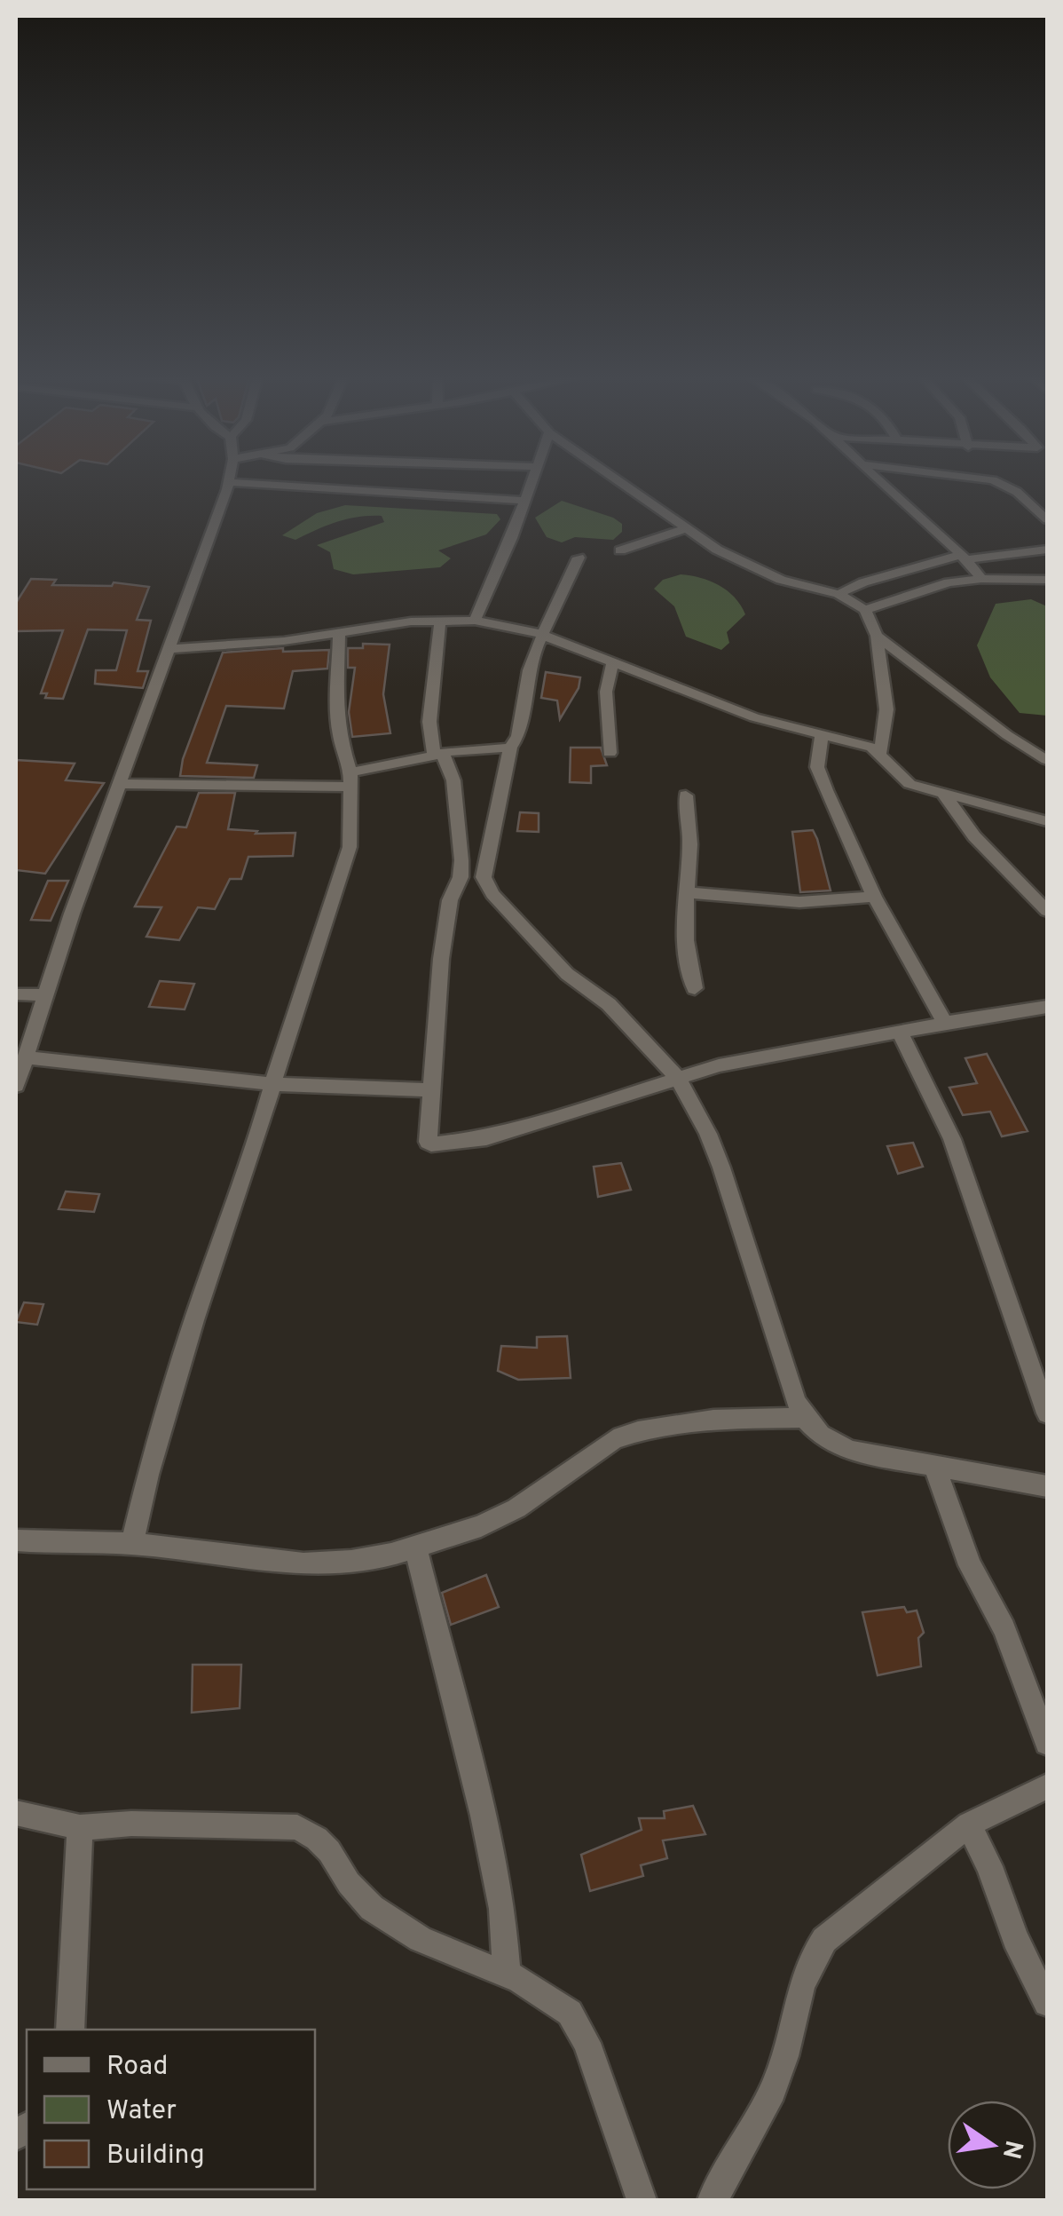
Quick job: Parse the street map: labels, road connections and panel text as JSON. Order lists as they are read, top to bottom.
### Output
{
  "legend": ["Road", "Water", "Building"],
  "north": "right"
}
